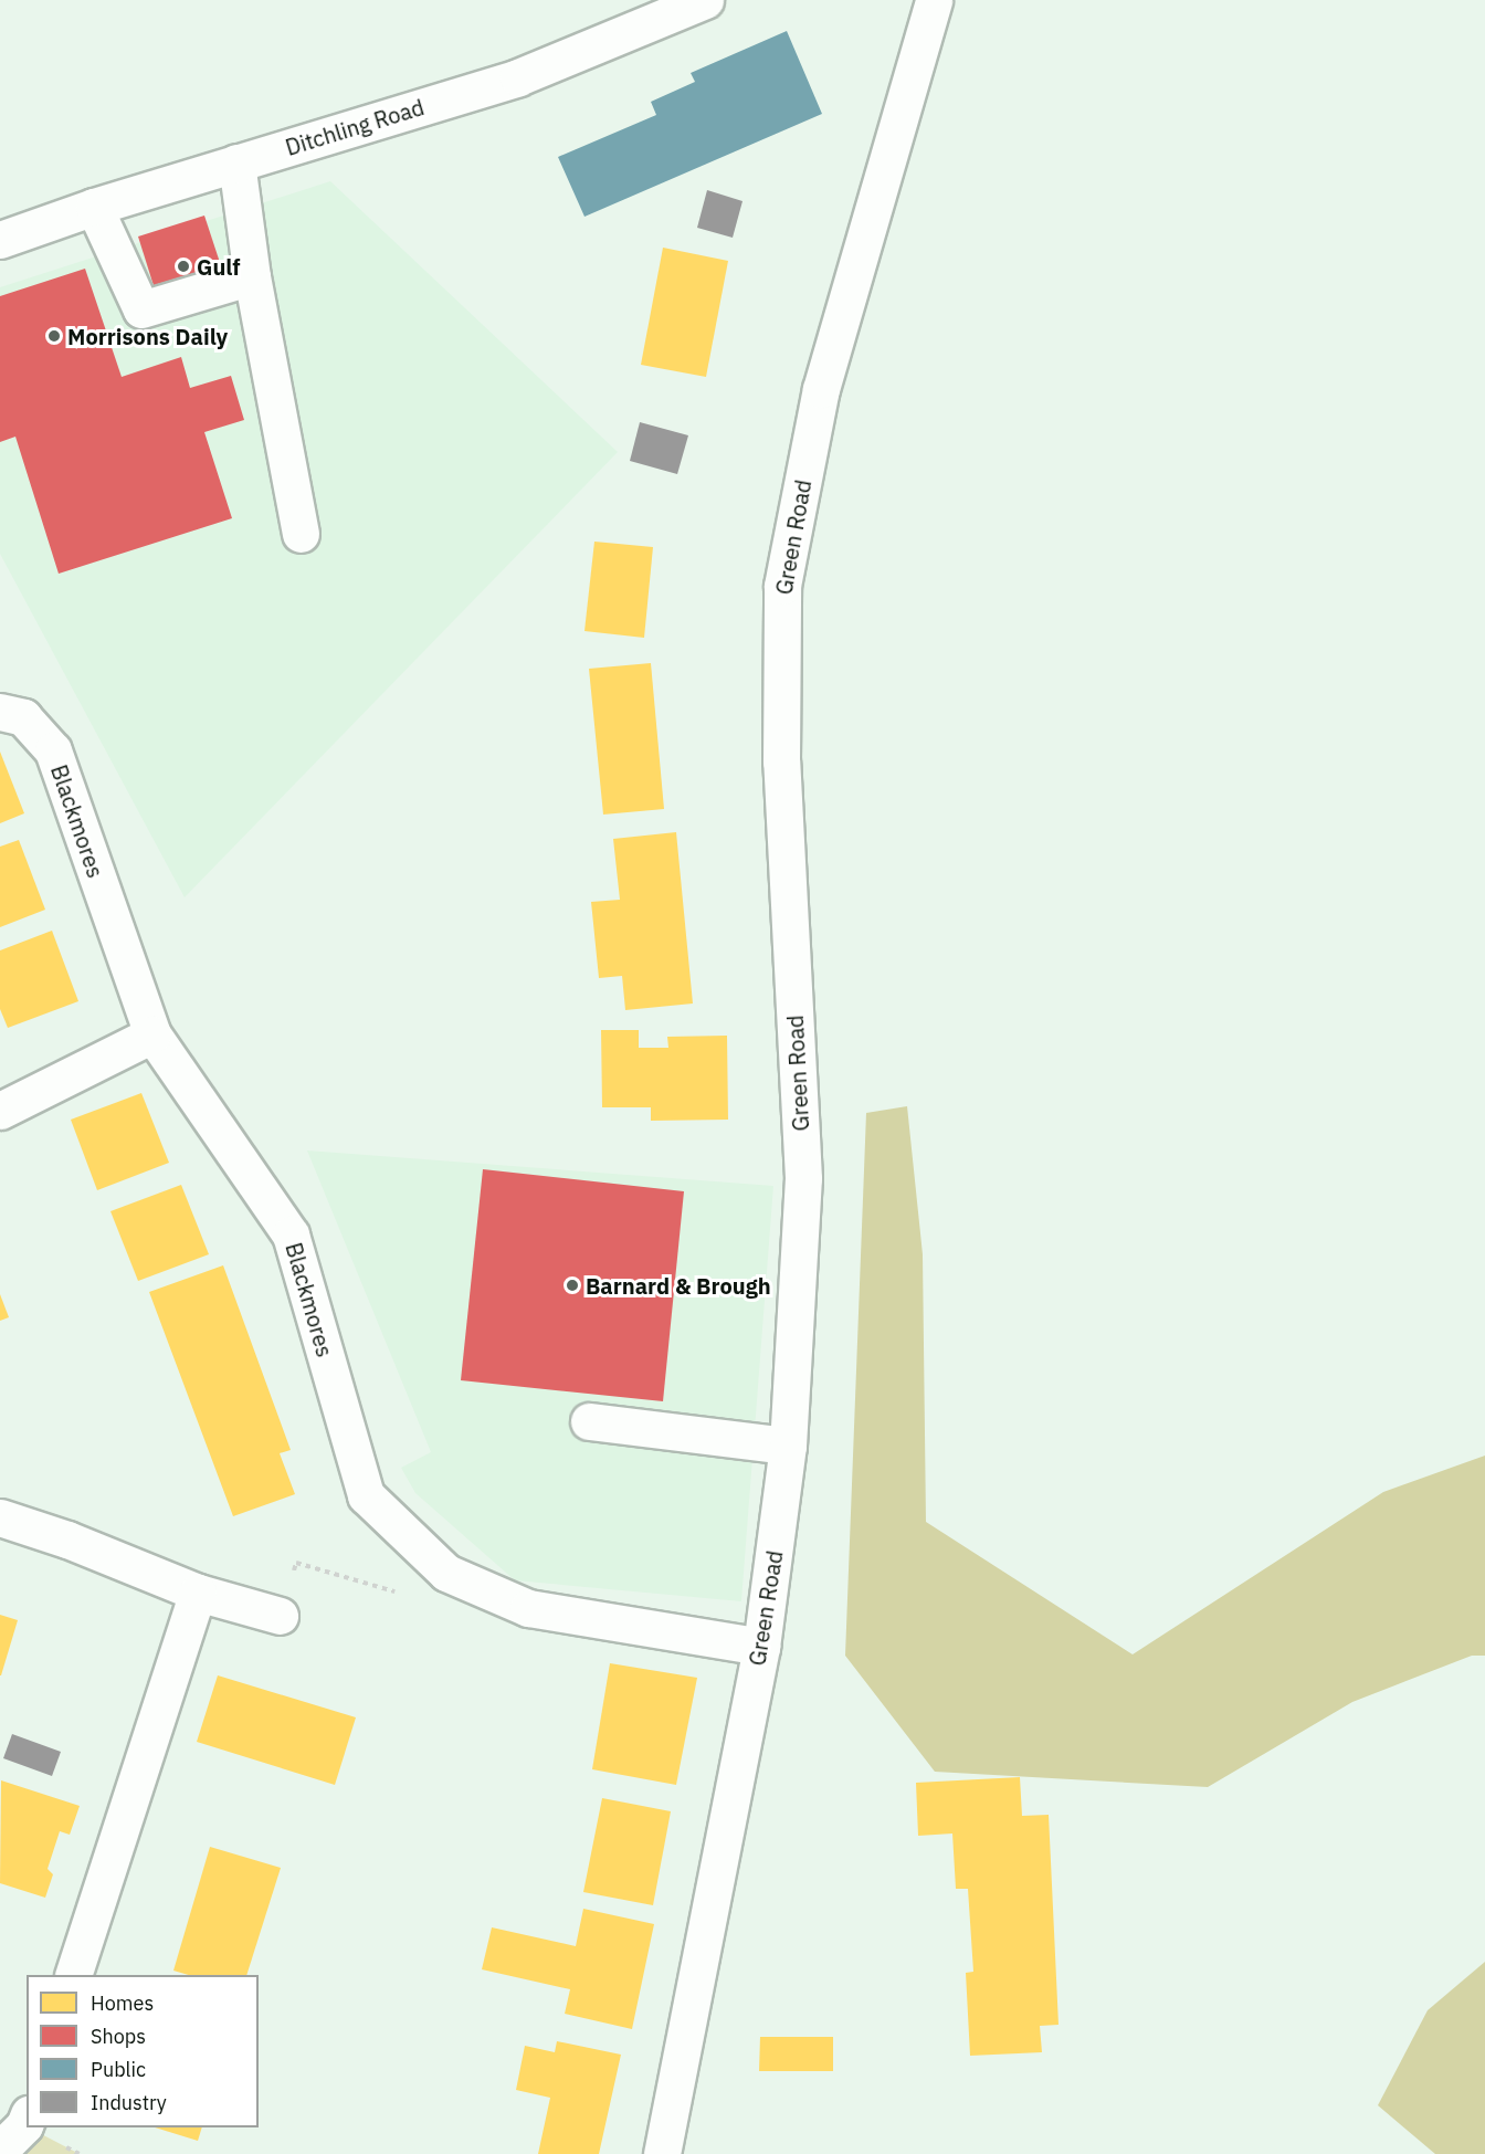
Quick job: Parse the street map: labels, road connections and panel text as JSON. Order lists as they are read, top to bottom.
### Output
{
  "streets": {
    "street": ["Ditchling Road", "Green Road", "Blackmores"]
  },
  "crossings": [
    ["Green Road", "Blackmores"]
  ],
  "places": ["Gulf", "Morrisons Daily", "Barnard & Brough"],
  "legend": [
    "Homes",
    "Shops",
    "Public",
    "Industry"
  ]
}
